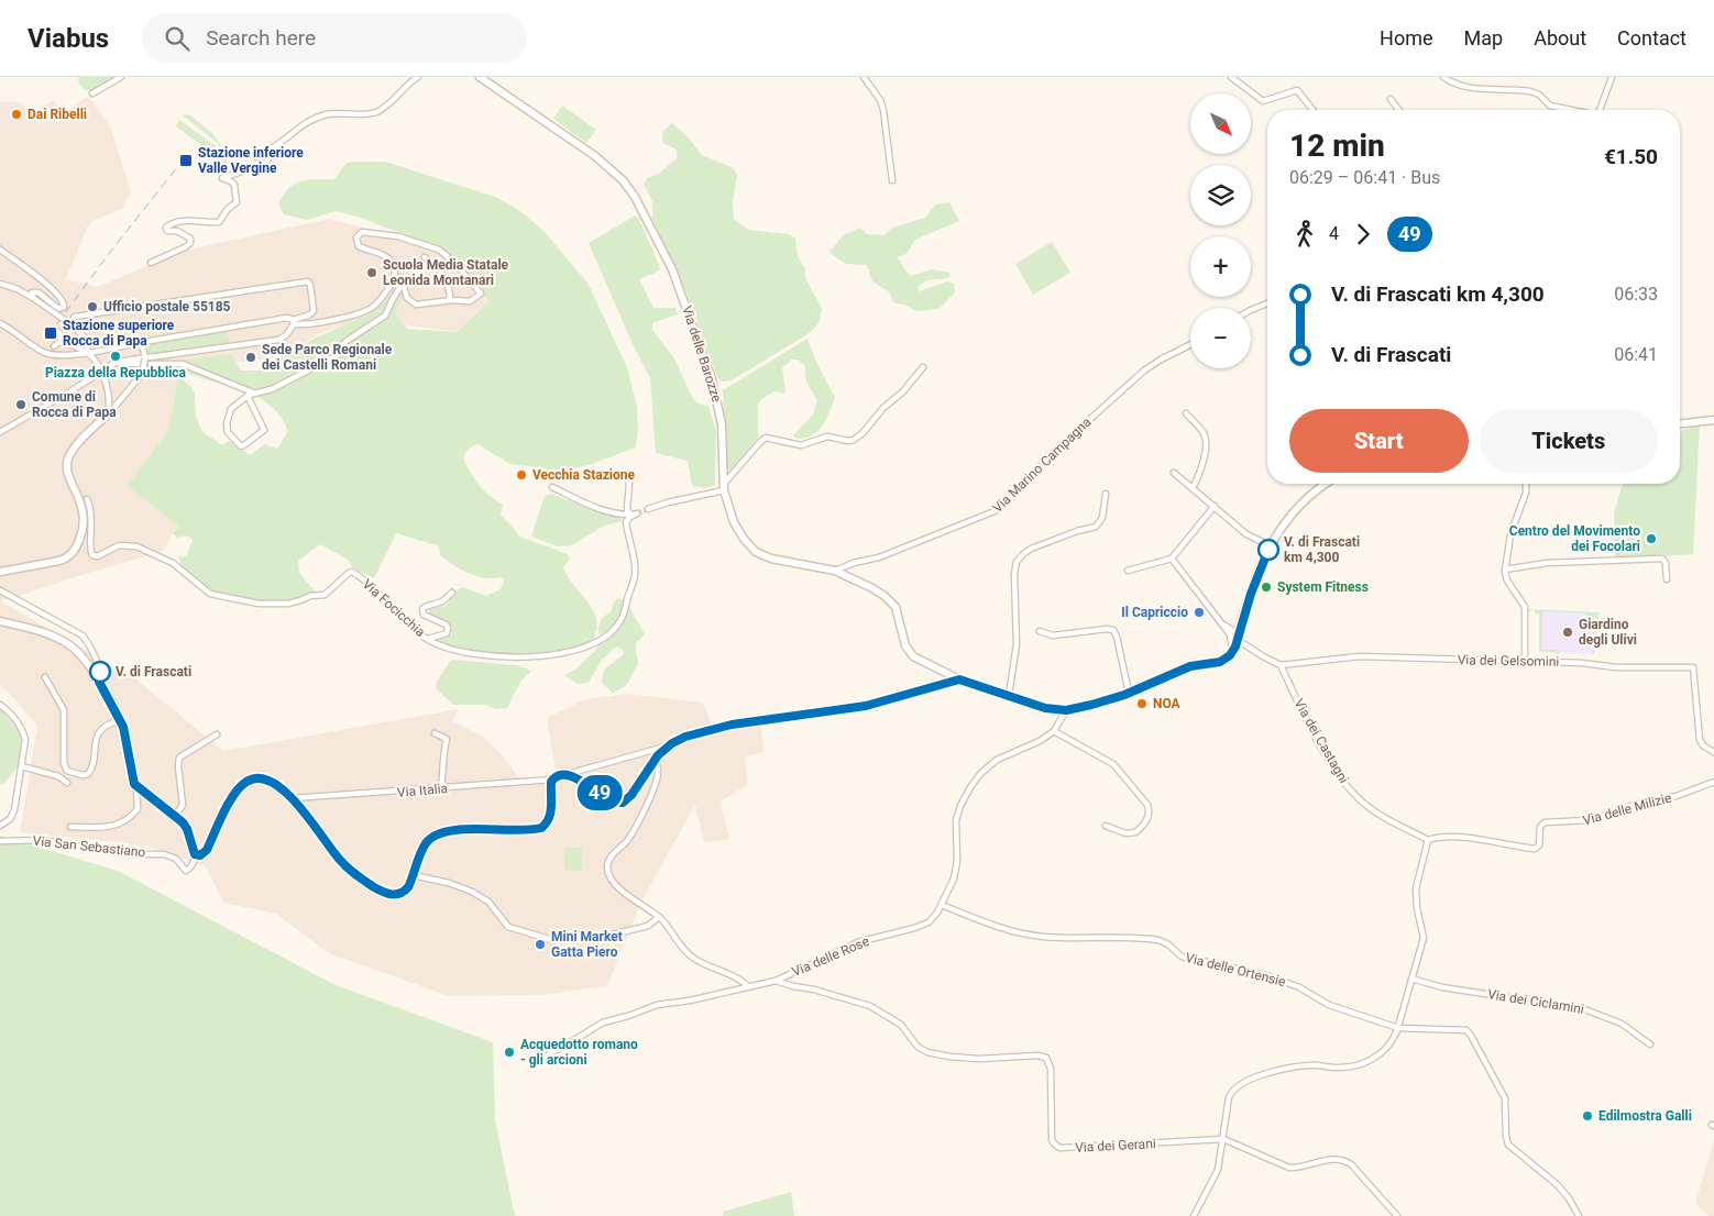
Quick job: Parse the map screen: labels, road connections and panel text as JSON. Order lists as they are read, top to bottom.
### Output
{
  "streets": {
    "main road": ["Via delle Barozze"],
    "street": [
      "Via Marino Campagna",
      "Via Focicchia",
      "Via dei Gelsomini",
      "Via dei Castagni",
      "Via Italia",
      "Via delle Milizie",
      "Via San Sebastiano",
      "Via delle Rose",
      "Via delle Ortensie",
      "Via dei Ciclamini",
      "Via dei Gerani"
    ]
  },
  "crossings": [
    ["Via delle Barozze", "Via Marino Campagna"],
    ["Via delle Barozze", "Via delle Rose"],
    ["Via dei Gelsomini", "Via dei Castagni"],
    ["Via dei Castagni", "Via delle Milizie"],
    ["Via delle Rose", "Via delle Ortensie"],
    ["Via delle Rose", "Via dei Gerani"]
  ],
  "places": {
    "other": [
      "Dai Ribelli",
      "Scuola Media Statale Leonida Montanari",
      "Ufficio postale 55185",
      "Piazza della Repubblica",
      "Sede Parco Regionale dei Castelli Romani",
      "Comune di Rocca di Papa",
      "Vecchia Stazione",
      "Centro del Movimento dei Focolari",
      "V. di Frascati km 4,300",
      "System Fitness",
      "Il Capriccio",
      "Giardino degli Ulivi",
      "V. di Frascati",
      "NOA",
      "Mini Market Gatta Piero",
      "Acquedotto romano - gli arcioni",
      "Edilmostra Galli"
    ],
    "transit": ["Stazione inferiore Valle Vergine", "Stazione superiore Rocca di Papa"]
  },
  "lines": ["bus line 49"],
  "north": "bottom right",
  "page": {
    "header": "Viabus",
    "search": "Search here",
    "nav": [
      "Home",
      "Map",
      "About",
      "Contact"
    ],
    "on_map": "49",
    "map_buttons": ["+", "−"],
    "heading": ["12 min", "06:29 – 06:41 · Bus", "€1.50"],
    "legs": ["4", "49"],
    "list": [
      {
        "name": "V. di Frascati km 4,300",
        "value": "06:33"
      },
      {
        "name": "V. di Frascati",
        "value": "06:41"
      }
    ],
    "buttons": ["Start", "Tickets"]
  }
}
